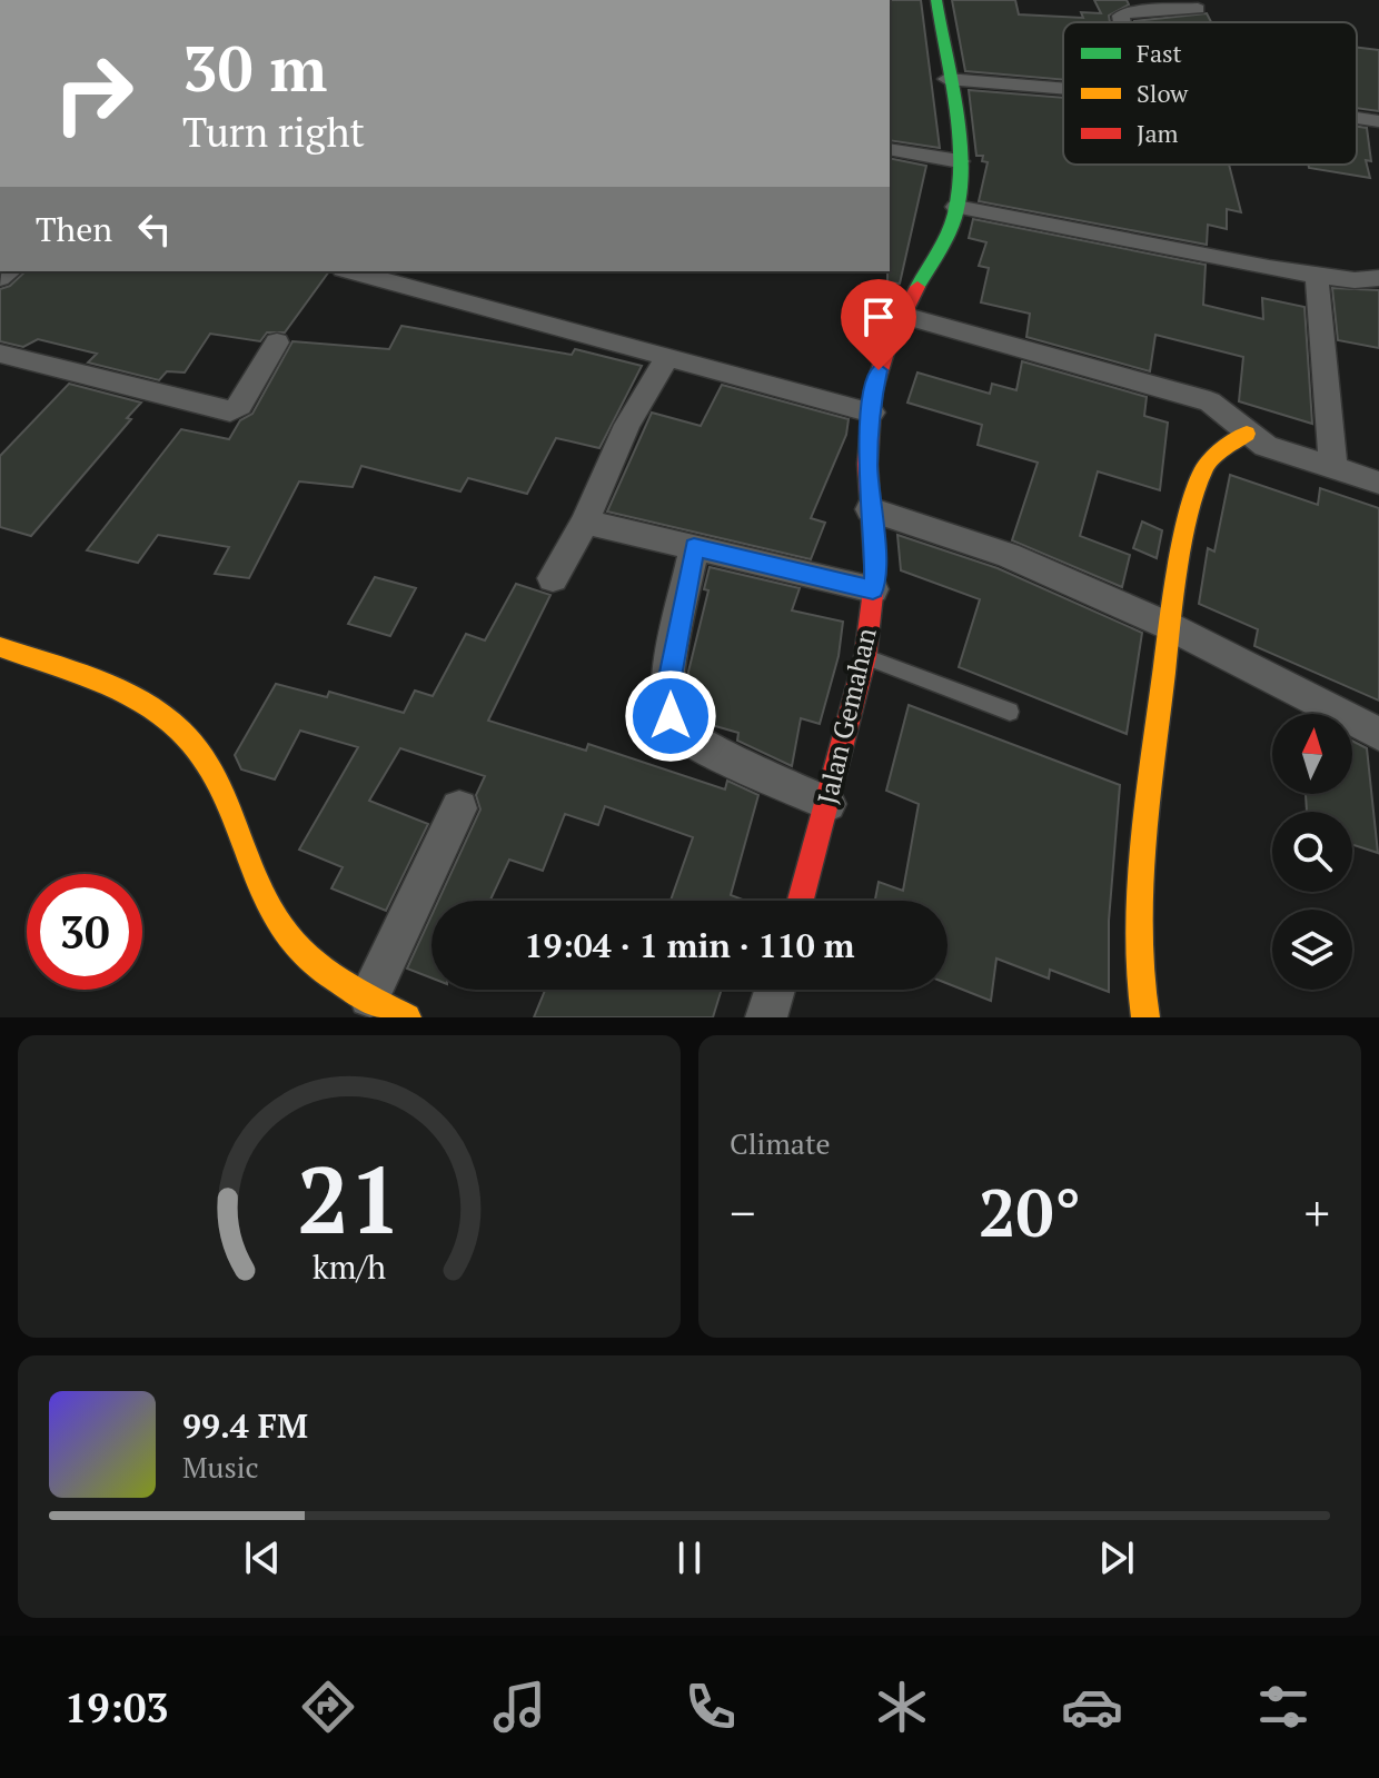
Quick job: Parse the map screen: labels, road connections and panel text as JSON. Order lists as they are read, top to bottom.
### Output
{
  "streets": {
    "street": ["Jalan Gemahan"]
  },
  "legend": ["Fast", "Slow", "Jam"],
  "north": "top",
  "page": {
    "turn": ["30 m", "Turn right"],
    "then": "Then",
    "limit": "30",
    "trip": "19:04 · 1 min · 110 m",
    "tile": "Climate",
    "heat": ["−", "20°", "+"],
    "song": ["99.4 FM", "Music"],
    "tabs": "19:03",
    "gauge": ["21", "km/h"]
  }
}
